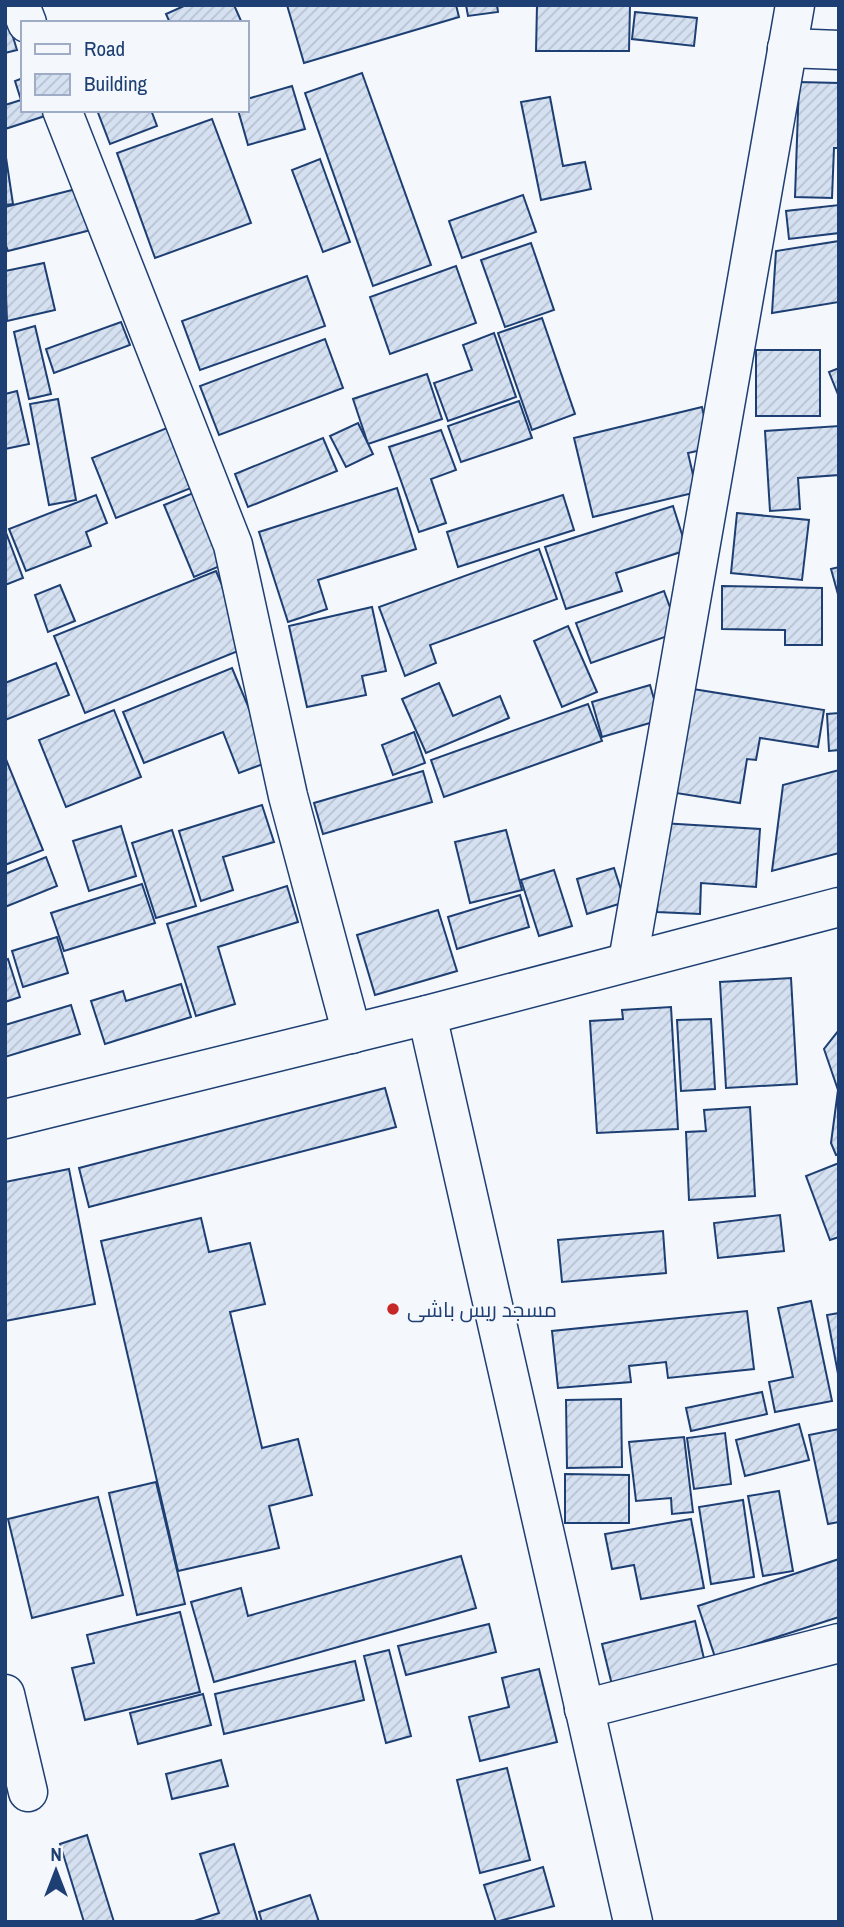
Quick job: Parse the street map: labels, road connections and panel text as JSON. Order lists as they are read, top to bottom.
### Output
{
  "places": ["مسجد ریس باشی"],
  "legend": ["Road", "Building"],
  "north": "top"
}
